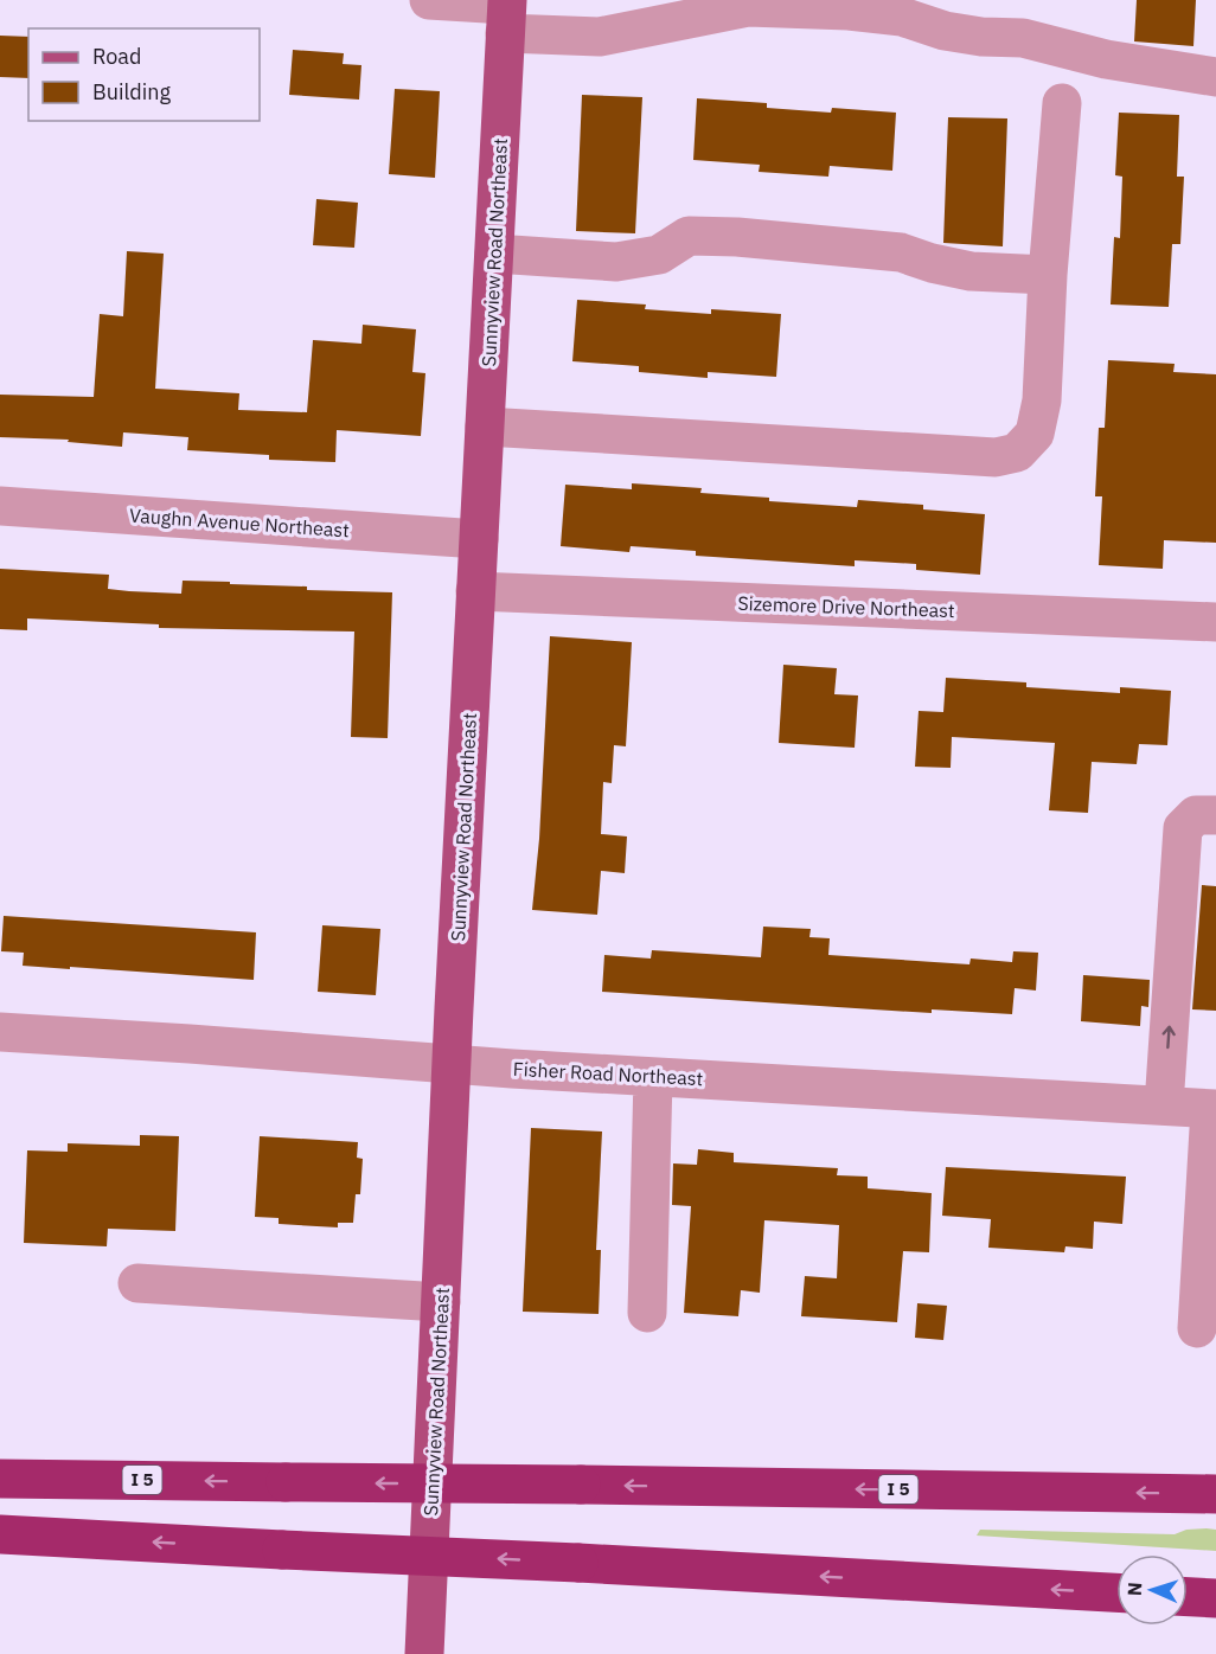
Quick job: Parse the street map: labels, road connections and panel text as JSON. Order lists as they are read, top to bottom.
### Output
{
  "streets": {
    "highway": ["I 5"],
    "main road": ["Sunnyview Road Northeast"],
    "street": ["Vaughn Avenue Northeast", "Sizemore Drive Northeast", "Fisher Road Northeast"]
  },
  "crossings": [
    ["Sunnyview Road Northeast", "Vaughn Avenue Northeast"],
    ["Sunnyview Road Northeast", "Sizemore Drive Northeast"],
    ["Sunnyview Road Northeast", "Fisher Road Northeast"]
  ],
  "legend": ["Road", "Building"],
  "north": "left"
}
